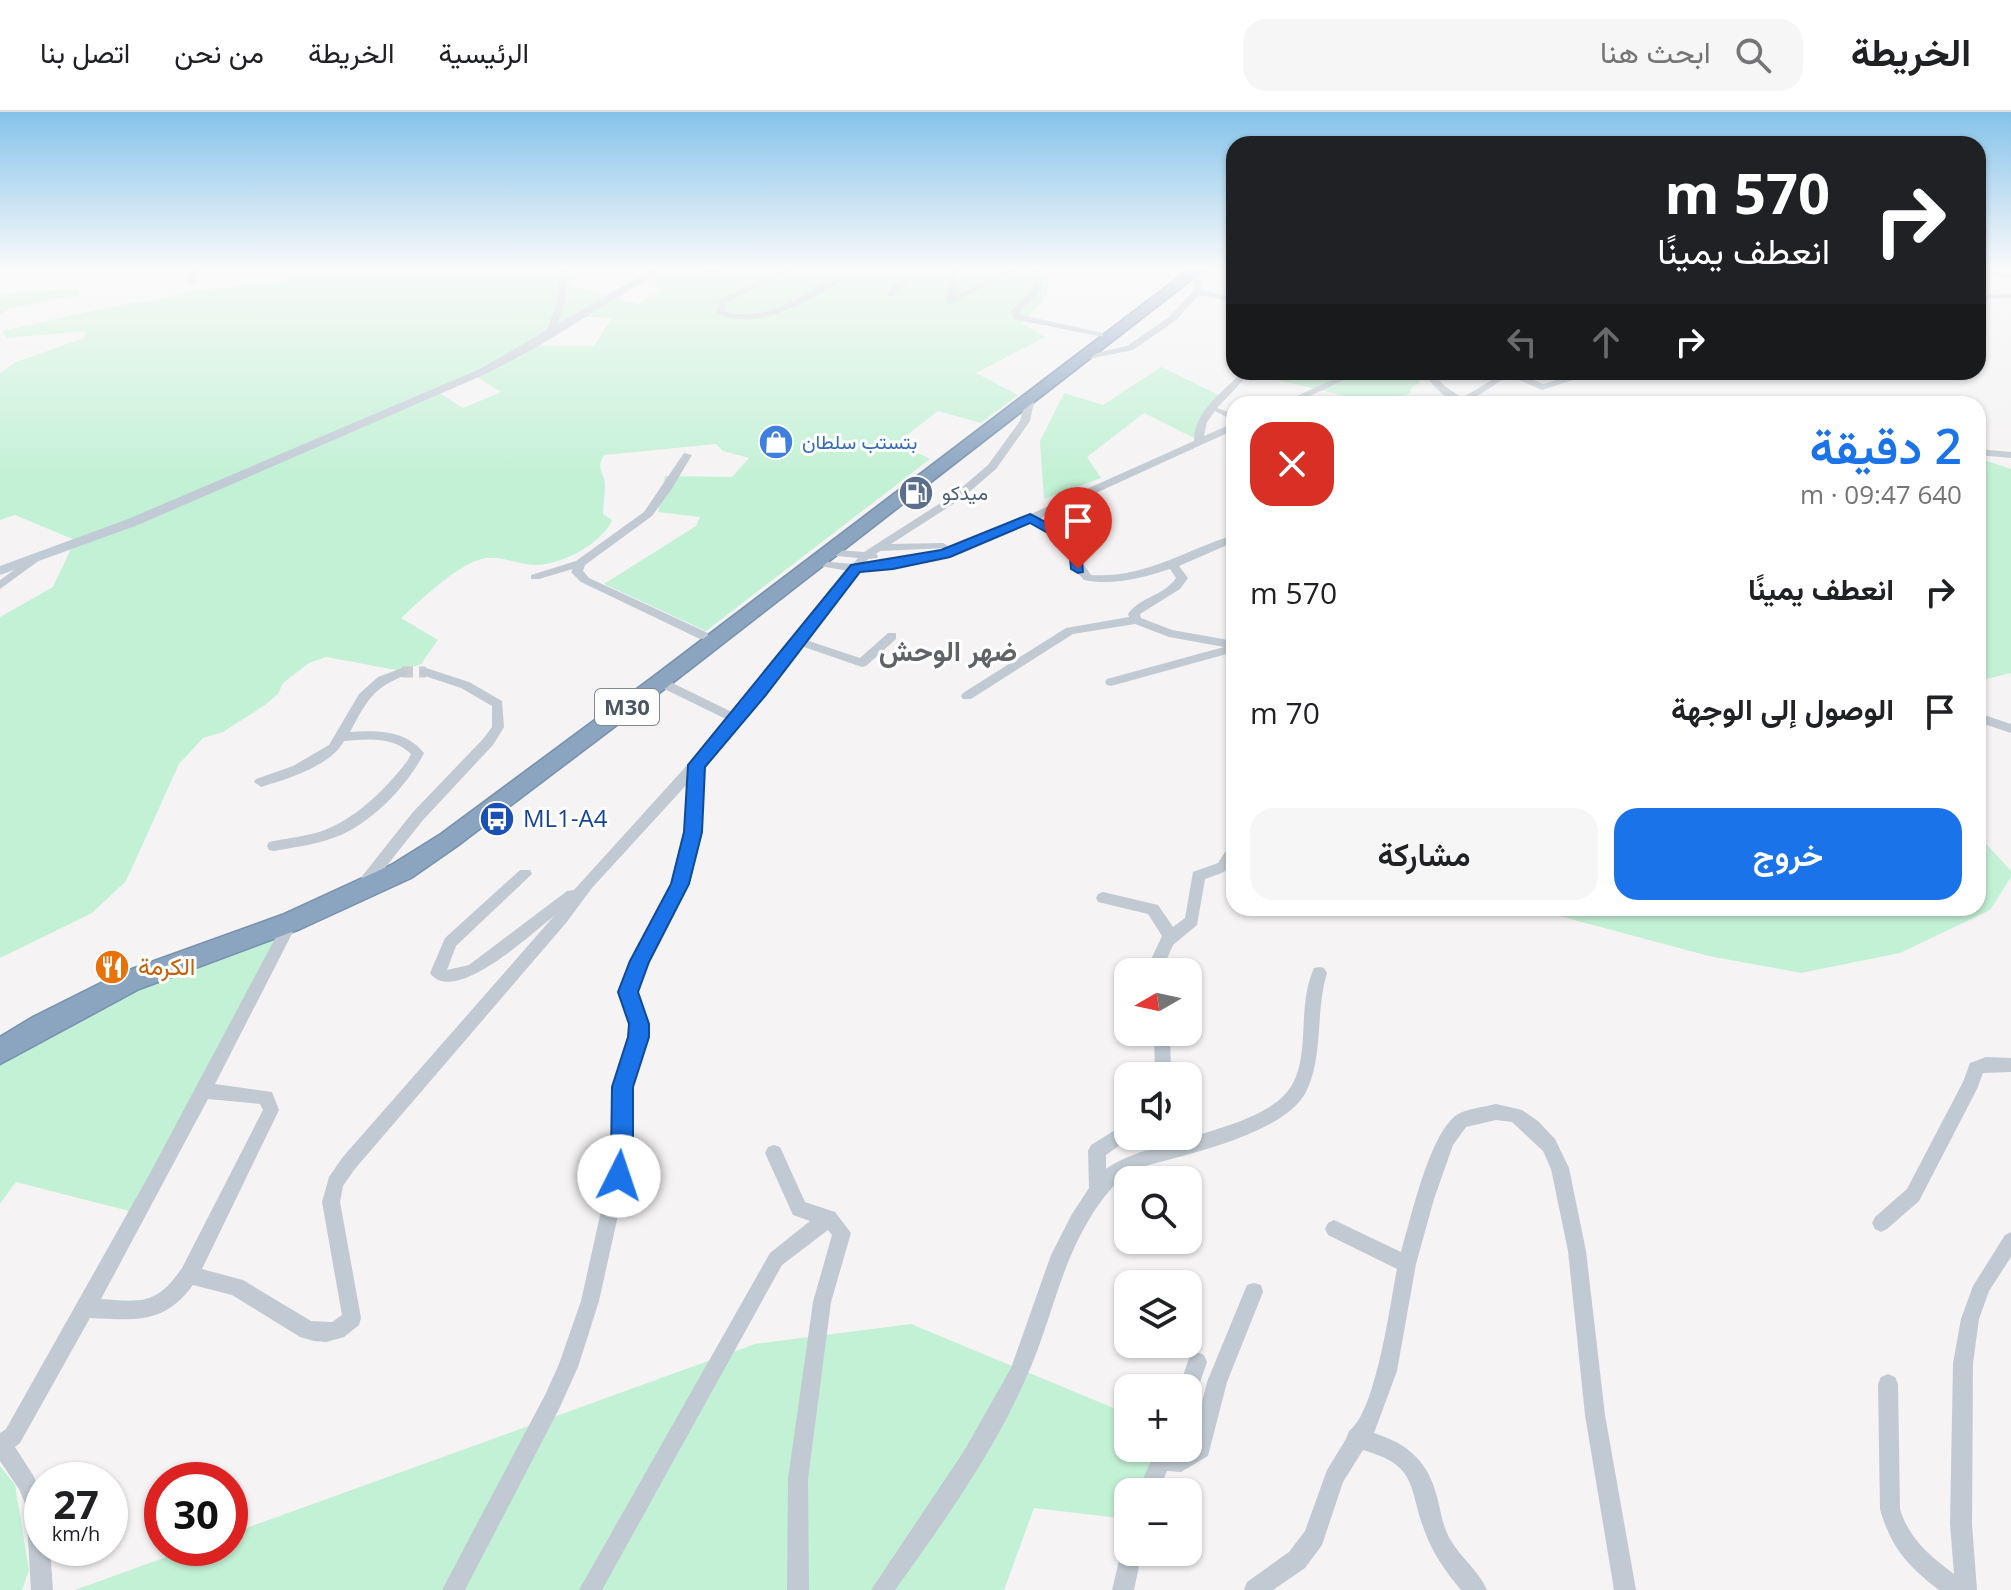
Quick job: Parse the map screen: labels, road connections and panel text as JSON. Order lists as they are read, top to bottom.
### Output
{
  "streets": {
    "highway": ["M30"]
  },
  "districts": ["ضهر الوحش"],
  "places": {
    "shop": ["بتستب سلطان"],
    "fuel station": ["ميدكو"],
    "bus stop": ["ML1-A4"],
    "restaurant": ["الكرمة"]
  },
  "north": "left",
  "page": {
    "header": "الخريطة",
    "search": "ابحث هنا",
    "nav": [
      "الرئيسية",
      "الخريطة",
      "من نحن",
      "اتصل بنا"
    ],
    "turn": ["570 m", "انعطف يمينًا"],
    "heading": ["2 دقيقة", "640 m · 09:47"],
    "list": [
      {
        "name": "انعطف يمينًا",
        "value": "570 m"
      },
      {
        "name": "الوصول إلى الوجهة",
        "value": "70 m"
      }
    ],
    "buttons": ["خروج", "مشاركة"],
    "map_buttons": ["+", "−"],
    "speed": "27 km/h",
    "limit": "30"
  }
}
